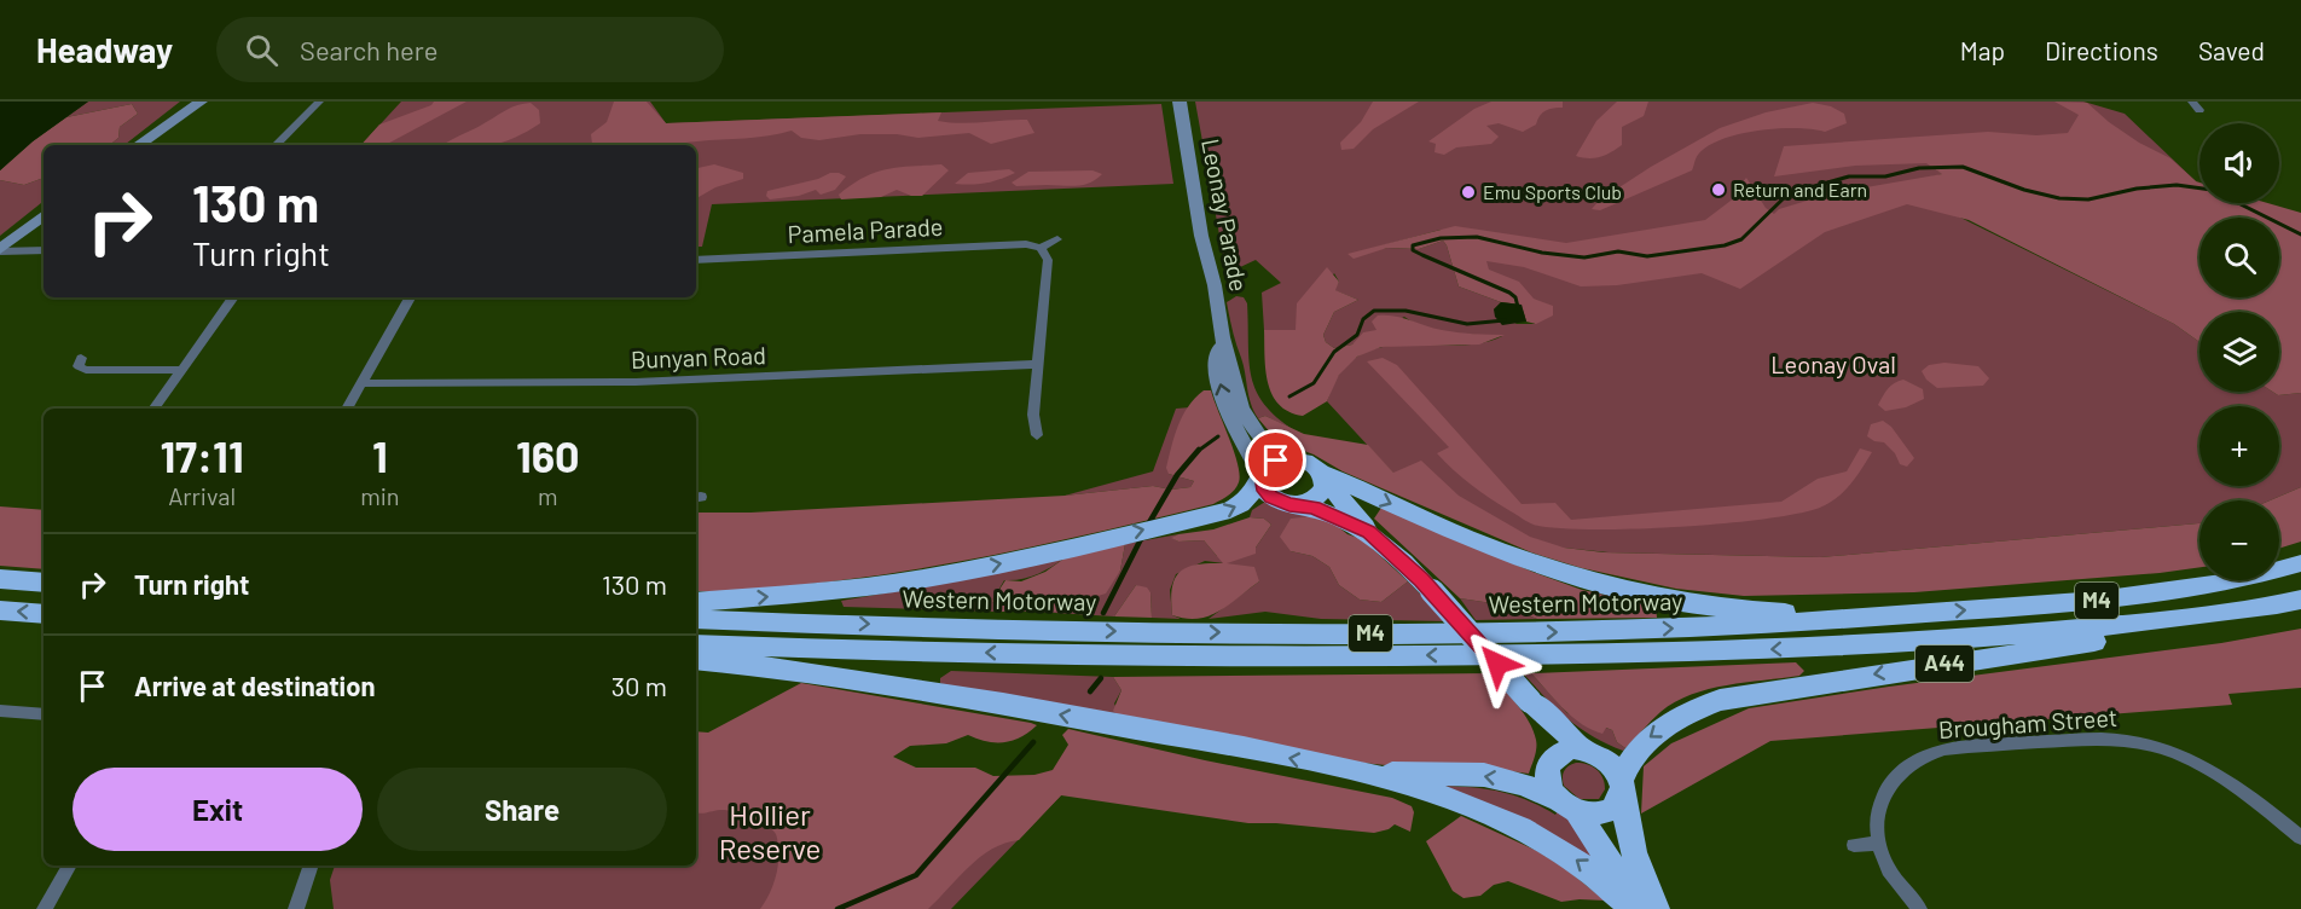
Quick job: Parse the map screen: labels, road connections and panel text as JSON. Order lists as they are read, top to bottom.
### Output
{
  "streets": {
    "highway": ["Western Motorway", "M4", "A44"],
    "street": [
      "Leonay Parade",
      "Pamela Parade",
      "Bunyan Road",
      "Brougham Street"
    ]
  },
  "crossings": [
    ["Leonay Parade", "M4"],
    ["Western Motorway", "M4"]
  ],
  "parks": ["Leonay Oval", "Hollier Reserve"],
  "places": ["Return and Earn", "Emu Sports Club"],
  "page": {
    "header": "Headway",
    "search": "Search here",
    "nav": ["Map", "Directions", "Saved"],
    "map_buttons": ["+", "−"],
    "turn": ["130 m", "Turn right"],
    "eta": [
      "17:11",
      "Arrival",
      "1",
      "min",
      "160",
      "m"
    ],
    "list": [
      {
        "name": "Turn right",
        "value": "130 m"
      },
      {
        "name": "Arrive at destination",
        "value": "30 m"
      }
    ],
    "buttons": ["Exit", "Share"]
  }
}
